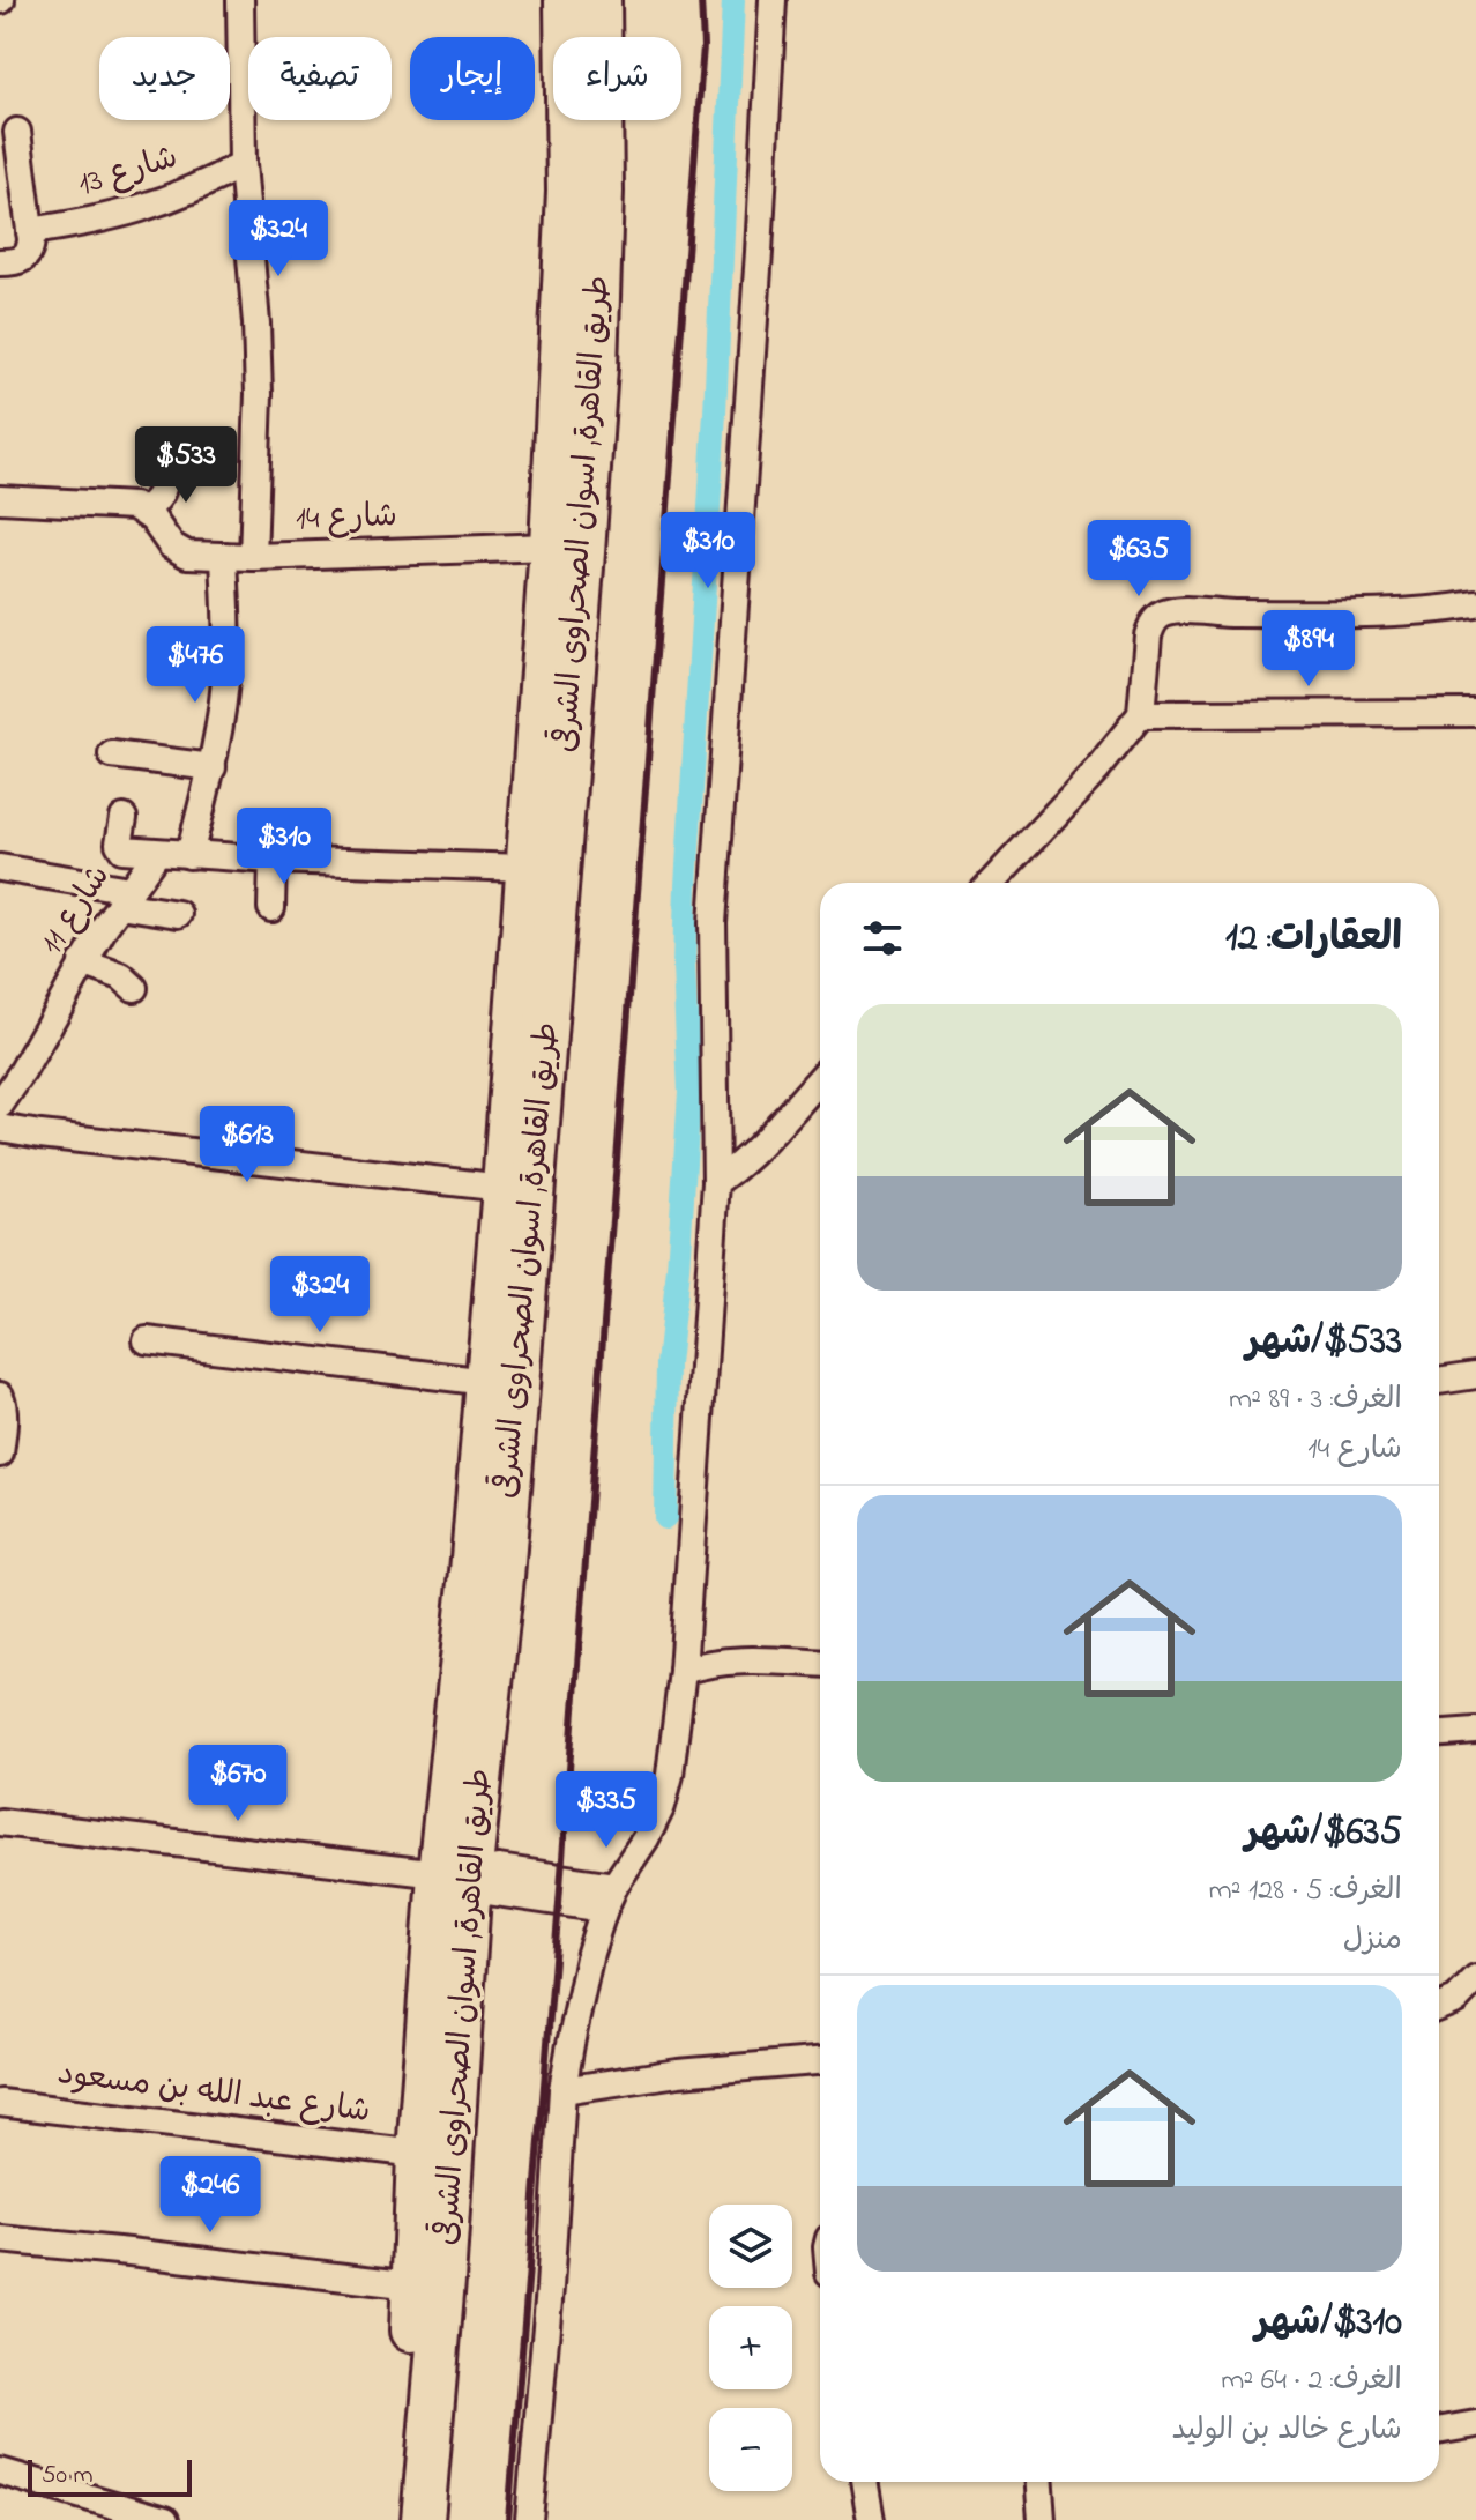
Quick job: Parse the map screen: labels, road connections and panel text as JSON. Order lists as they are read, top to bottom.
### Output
{
  "streets": {
    "highway": ["طريق القاهرة, اسوان الصحراوى الشرقى"],
    "street": [
      "شارع 13",
      "شارع 14",
      "شارع 11",
      "شارع عبد الله بن مسعود"
    ]
  },
  "crossings": [
    ["طريق القاهرة, اسوان الصحراوى الشرقى", "شارع 14"],
    ["طريق القاهرة, اسوان الصحراوى الشرقى", "شارع عبد الله بن مسعود"]
  ],
  "scale_bar": "50 m",
  "page": {
    "chip": [
      "شراء",
      "إيجار",
      "تصفية",
      "جديد"
    ],
    "price": [
      "$324",
      "$533",
      "$310",
      "$635",
      "$894",
      "$476",
      "$310",
      "$613",
      "$324",
      "$670",
      "$335",
      "$246"
    ],
    "heading": "العقارات: 12",
    "list": [
      {
        "name": "$533/شهر",
        "note": "الغرف: 3 · 89 m² · شارع 14"
      },
      {
        "name": "$635/شهر",
        "note": "الغرف: 5 · 128 m² · منزل"
      },
      {
        "name": "$310/شهر",
        "note": "الغرف: 2 · 64 m² · شارع خالد بن الوليد"
      }
    ],
    "map_buttons": ["+", "−"],
    "scale": "50 m"
  }
}
